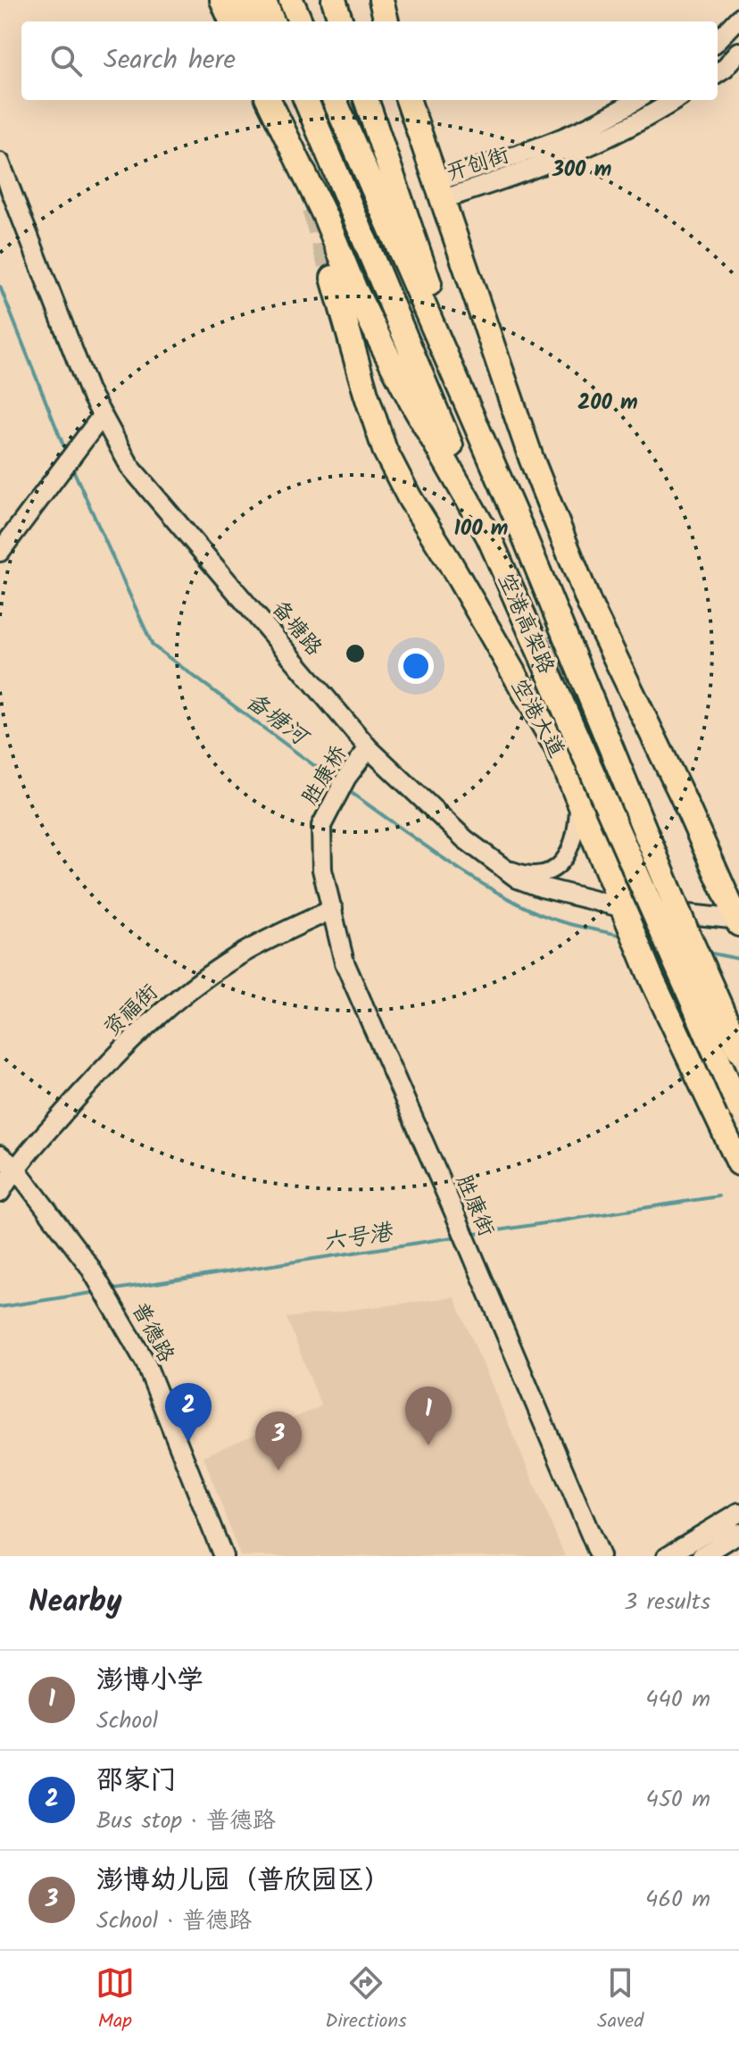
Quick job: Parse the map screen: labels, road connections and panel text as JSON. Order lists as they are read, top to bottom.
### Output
{
  "streets": {
    "main road": ["空港高架路", "空港大道"],
    "street": [
      "开创街",
      "备塘路",
      "胜康桥",
      "资福街",
      "胜康街",
      "普德路"
    ]
  },
  "crossings": [
    ["备塘路", "空港大道"],
    ["备塘路", "胜康桥"],
    ["胜康桥", "胜康街"],
    ["资福街", "胜康街"],
    ["资福街", "普德路"]
  ],
  "water": ["备塘河", "六号港"],
  "page": {
    "search": "Search here",
    "pins": ["2", "1", "3"],
    "heading": ["Nearby", "3 results"],
    "list": [
      {
        "mark": "1",
        "name": "澎博小学",
        "note": "School",
        "value": "440 m"
      },
      {
        "mark": "2",
        "name": "邵家门",
        "note": "Bus stop · 普德路",
        "value": "450 m"
      },
      {
        "mark": "3",
        "name": "澎博幼儿园（普欣园区）",
        "note": "School · 普德路",
        "value": "460 m"
      }
    ],
    "nav": ["Map", "Directions", "Saved"]
  },
  "rings": ["300 m", "200 m", "100 m"]
}
